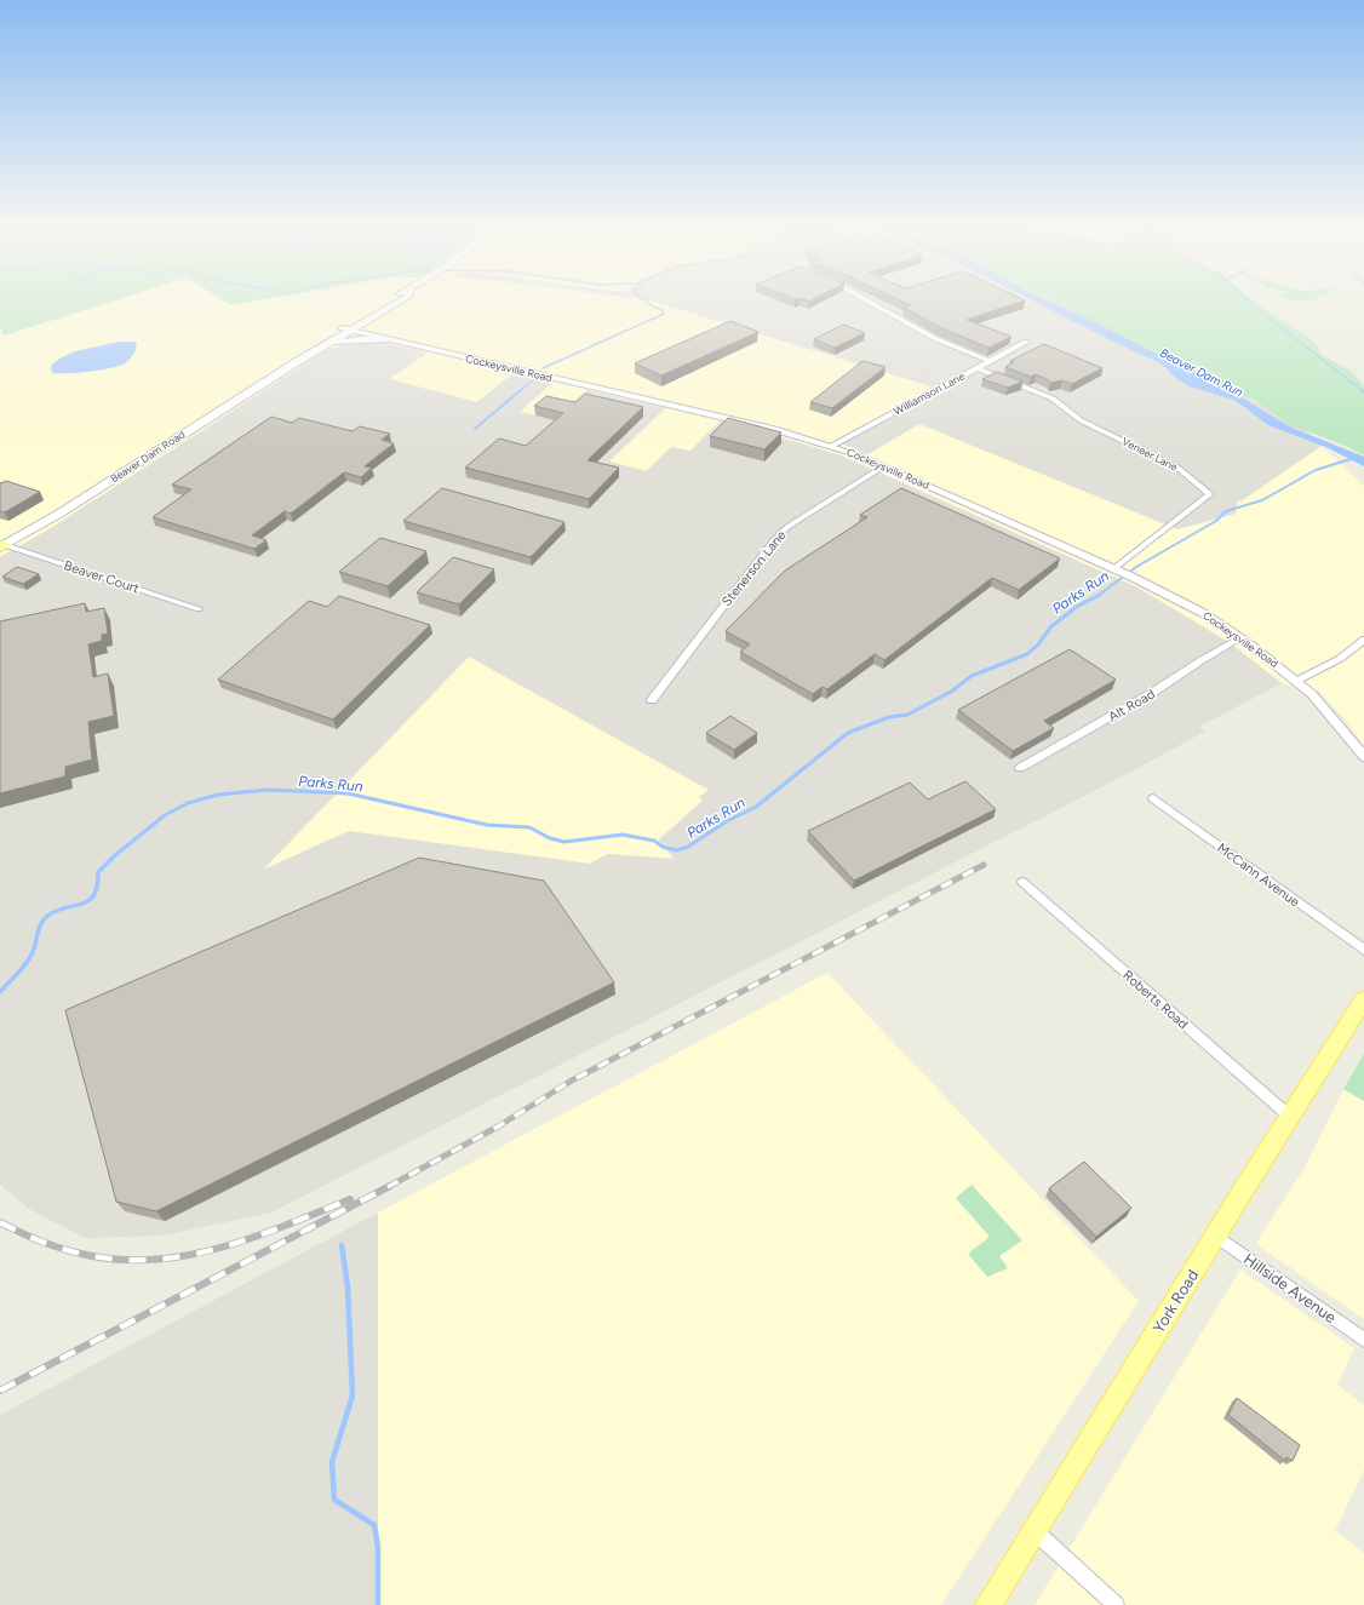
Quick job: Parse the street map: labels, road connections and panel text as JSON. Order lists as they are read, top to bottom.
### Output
{
  "streets": {
    "main road": ["Beaver Dam Road", "York Road"],
    "street": [
      "Cockeysville Road",
      "Williamson Lane",
      "Veneer Lane",
      "Stenerson Lane",
      "Beaver Court",
      "Alt Road",
      "McCann Avenue",
      "Roberts Road",
      "Hillside Avenue"
    ]
  },
  "crossings": [
    ["Cockeysville Road", "Williamson Lane"],
    ["Cockeysville Road", "Veneer Lane"],
    ["Cockeysville Road", "Beaver Dam Road"],
    ["Cockeysville Road", "Stenerson Lane"],
    ["Cockeysville Road", "Alt Road"],
    ["Williamson Lane", "Veneer Lane"],
    ["Beaver Dam Road", "Beaver Court"],
    ["Roberts Road", "York Road"],
    ["Hillside Avenue", "York Road"]
  ],
  "water": ["Beaver Dam Run", "Parks Run"]
}
